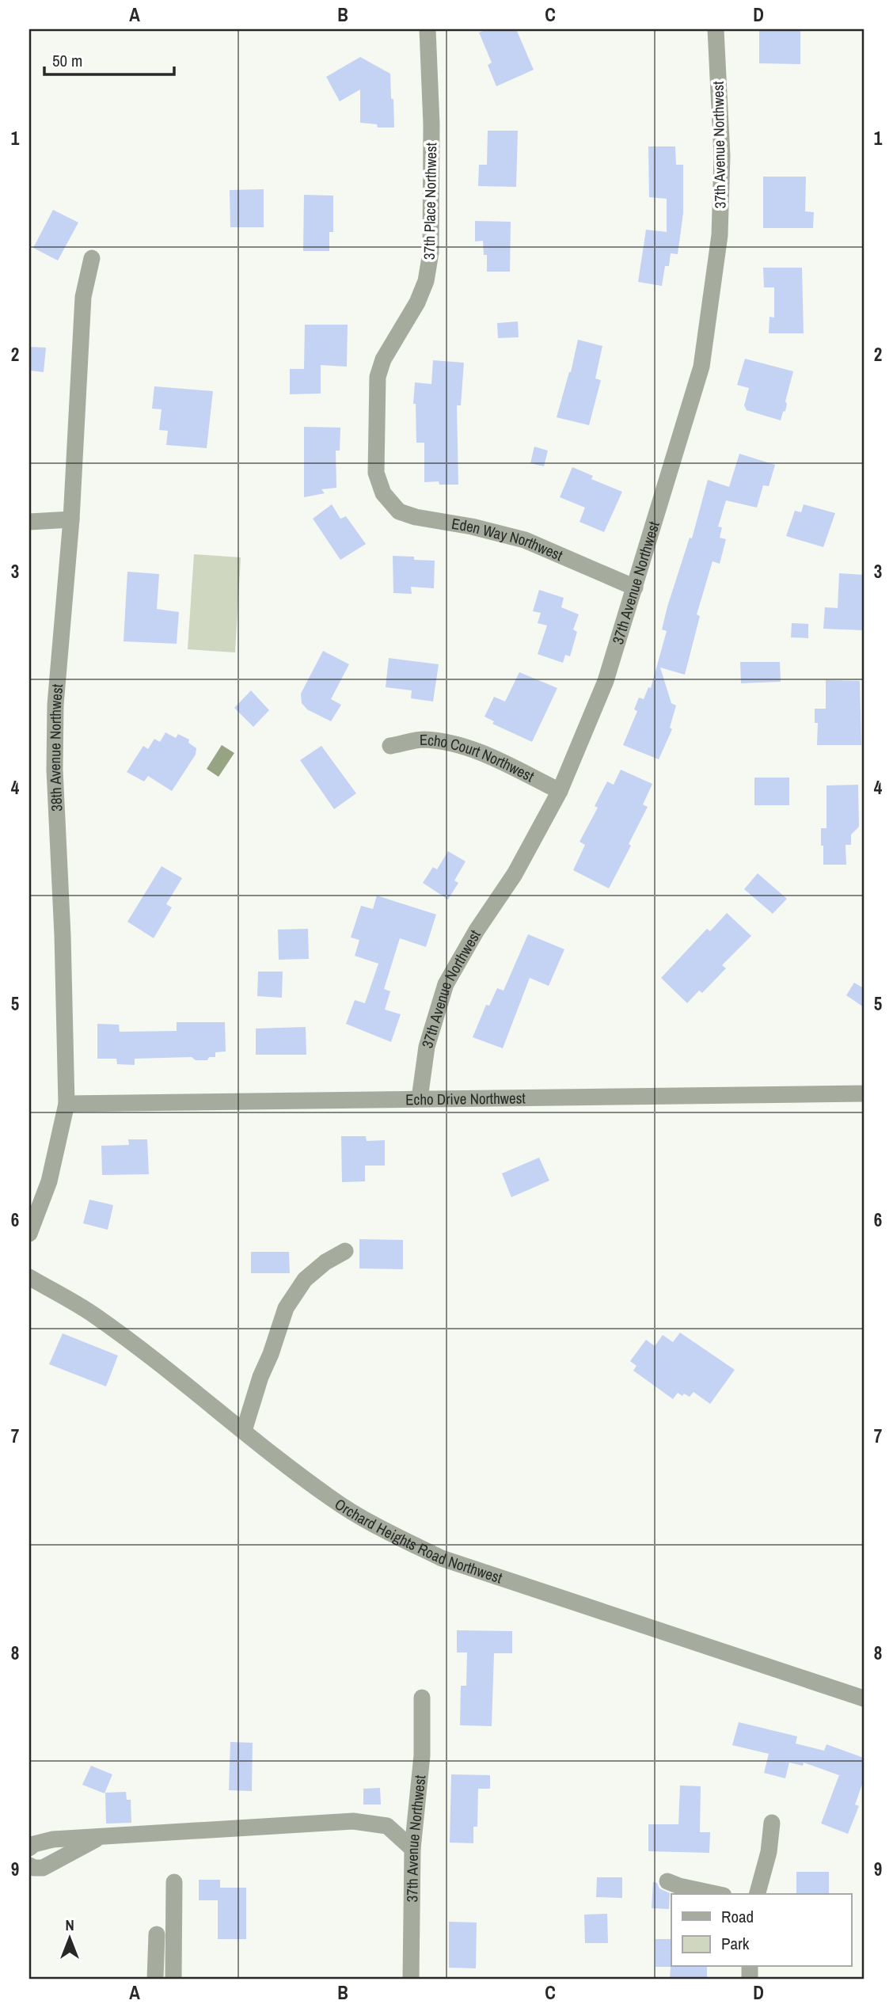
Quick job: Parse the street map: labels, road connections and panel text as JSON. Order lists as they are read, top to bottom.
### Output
{
  "streets": {
    "street": [
      "37th Avenue Northwest",
      "37th Place Northwest",
      "Eden Way Northwest",
      "38th Avenue Northwest",
      "Echo Court Northwest",
      "Echo Drive Northwest",
      "Orchard Heights Road Northwest"
    ]
  },
  "crossings": [
    ["37th Avenue Northwest", "Eden Way Northwest"],
    ["37th Avenue Northwest", "Echo Court Northwest"],
    ["37th Avenue Northwest", "Echo Drive Northwest"],
    ["37th Place Northwest", "Eden Way Northwest"],
    ["38th Avenue Northwest", "Echo Drive Northwest"]
  ],
  "legend": ["Road", "Park"],
  "scale_bar": "50 m",
  "north": "top",
  "grid": {
    "columns": [
      "A",
      "B",
      "C",
      "D"
    ],
    "rows": [
      "1",
      "2",
      "3",
      "4",
      "5",
      "6",
      "7",
      "8",
      "9"
    ]
  }
}
